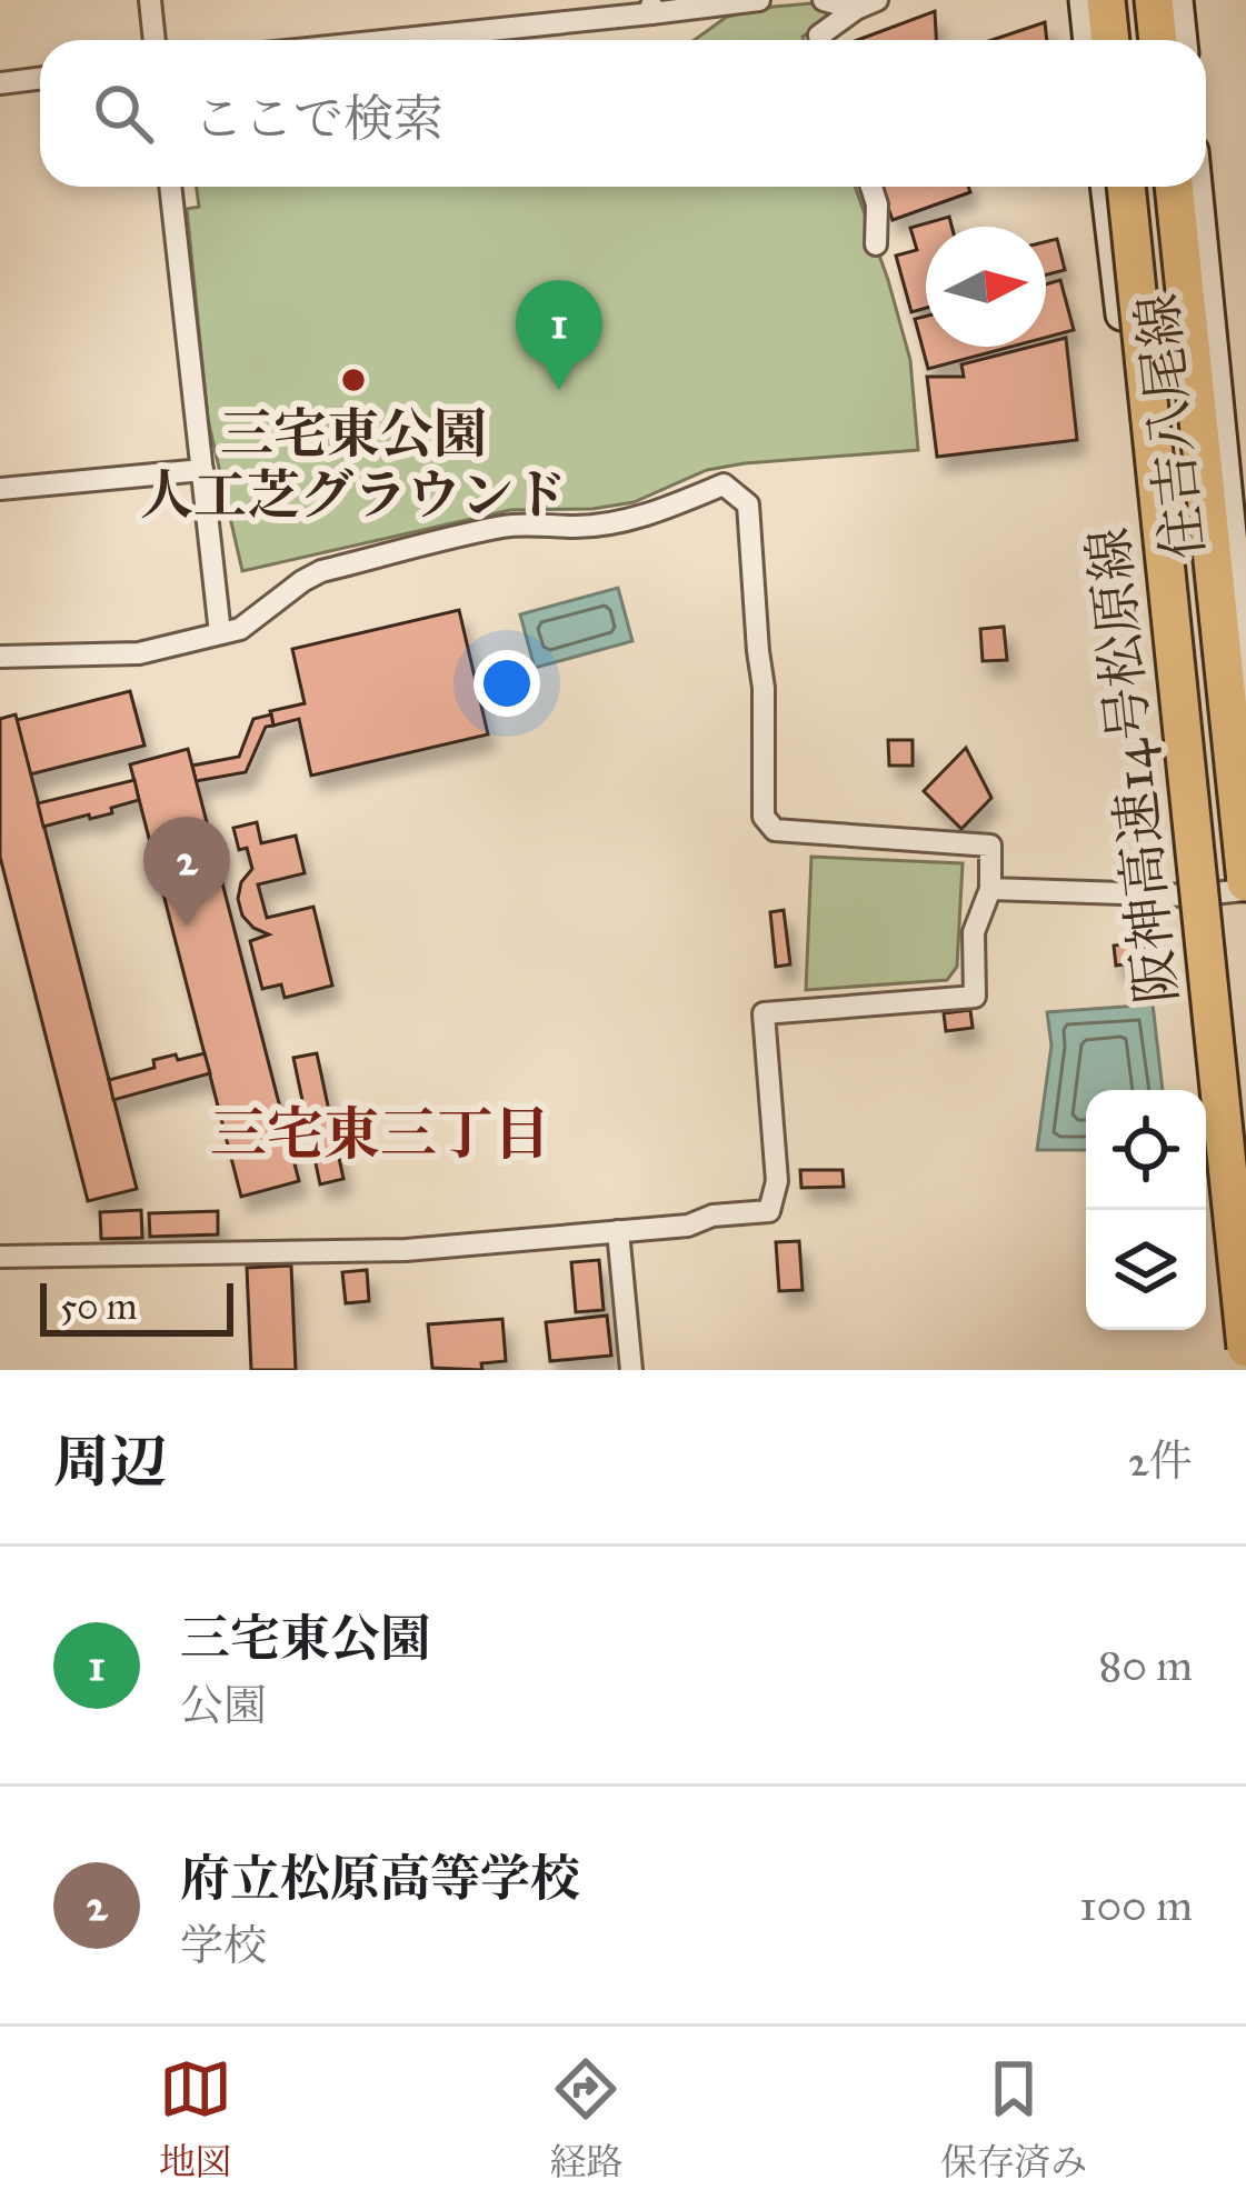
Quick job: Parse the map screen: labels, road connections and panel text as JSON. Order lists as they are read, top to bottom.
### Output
{
  "streets": {
    "highway": ["阪神高速14号松原線"],
    "main road": ["住吉八尾線"]
  },
  "crossings": [
    ["住吉八尾線", "阪神高速14号松原線"]
  ],
  "districts": ["三宅東三丁目"],
  "places": ["三宅東公園 人工芝グラウンド"],
  "scale_bar": "50 m",
  "north": "right",
  "page": {
    "search": "ここで検索",
    "pins": ["1", "2"],
    "scale": "50 m",
    "heading": ["周辺", "2件"],
    "list": [
      {
        "mark": "1",
        "name": "三宅東公園",
        "note": "公園",
        "value": "80 m"
      },
      {
        "mark": "2",
        "name": "府立松原高等学校",
        "note": "学校",
        "value": "100 m"
      }
    ],
    "nav": ["地図", "経路", "保存済み"]
  }
}
